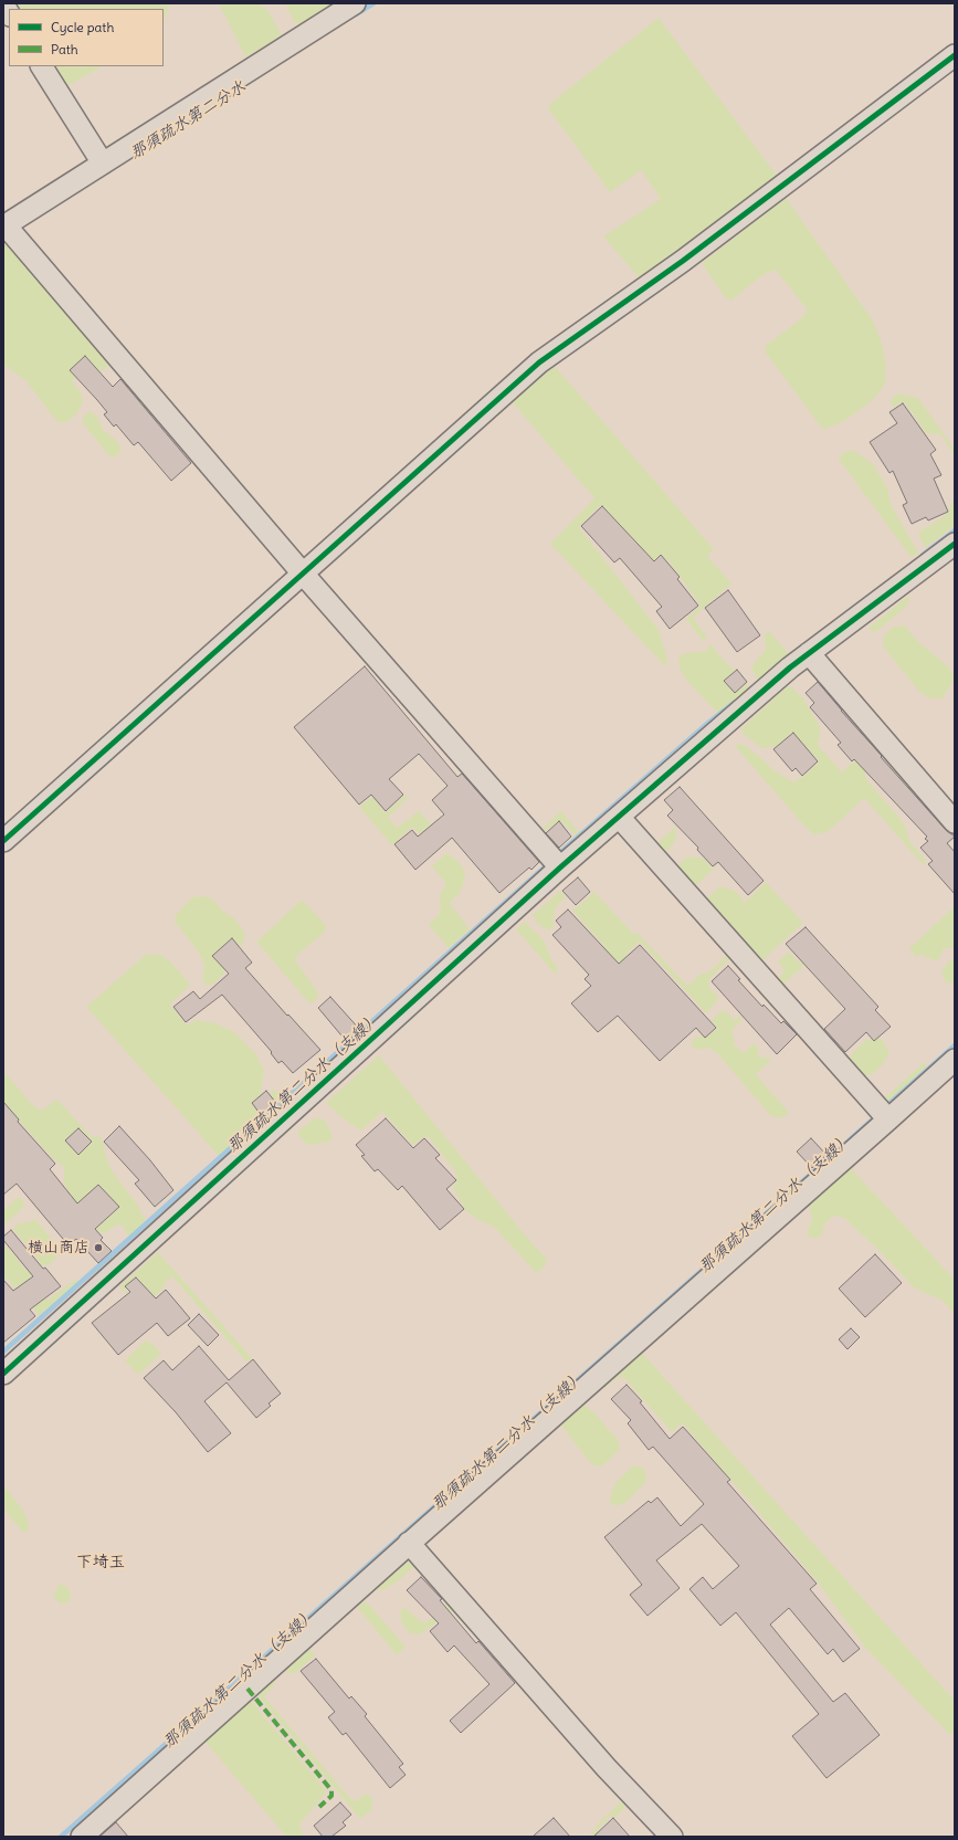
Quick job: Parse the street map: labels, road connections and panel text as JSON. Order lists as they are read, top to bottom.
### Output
{
  "districts": ["下埼玉"],
  "water": ["那須疏水第二分水", "那須疏水第二分水（支線）"],
  "places": ["横山商店"],
  "legend": ["Cycle path", "Path"]
}
